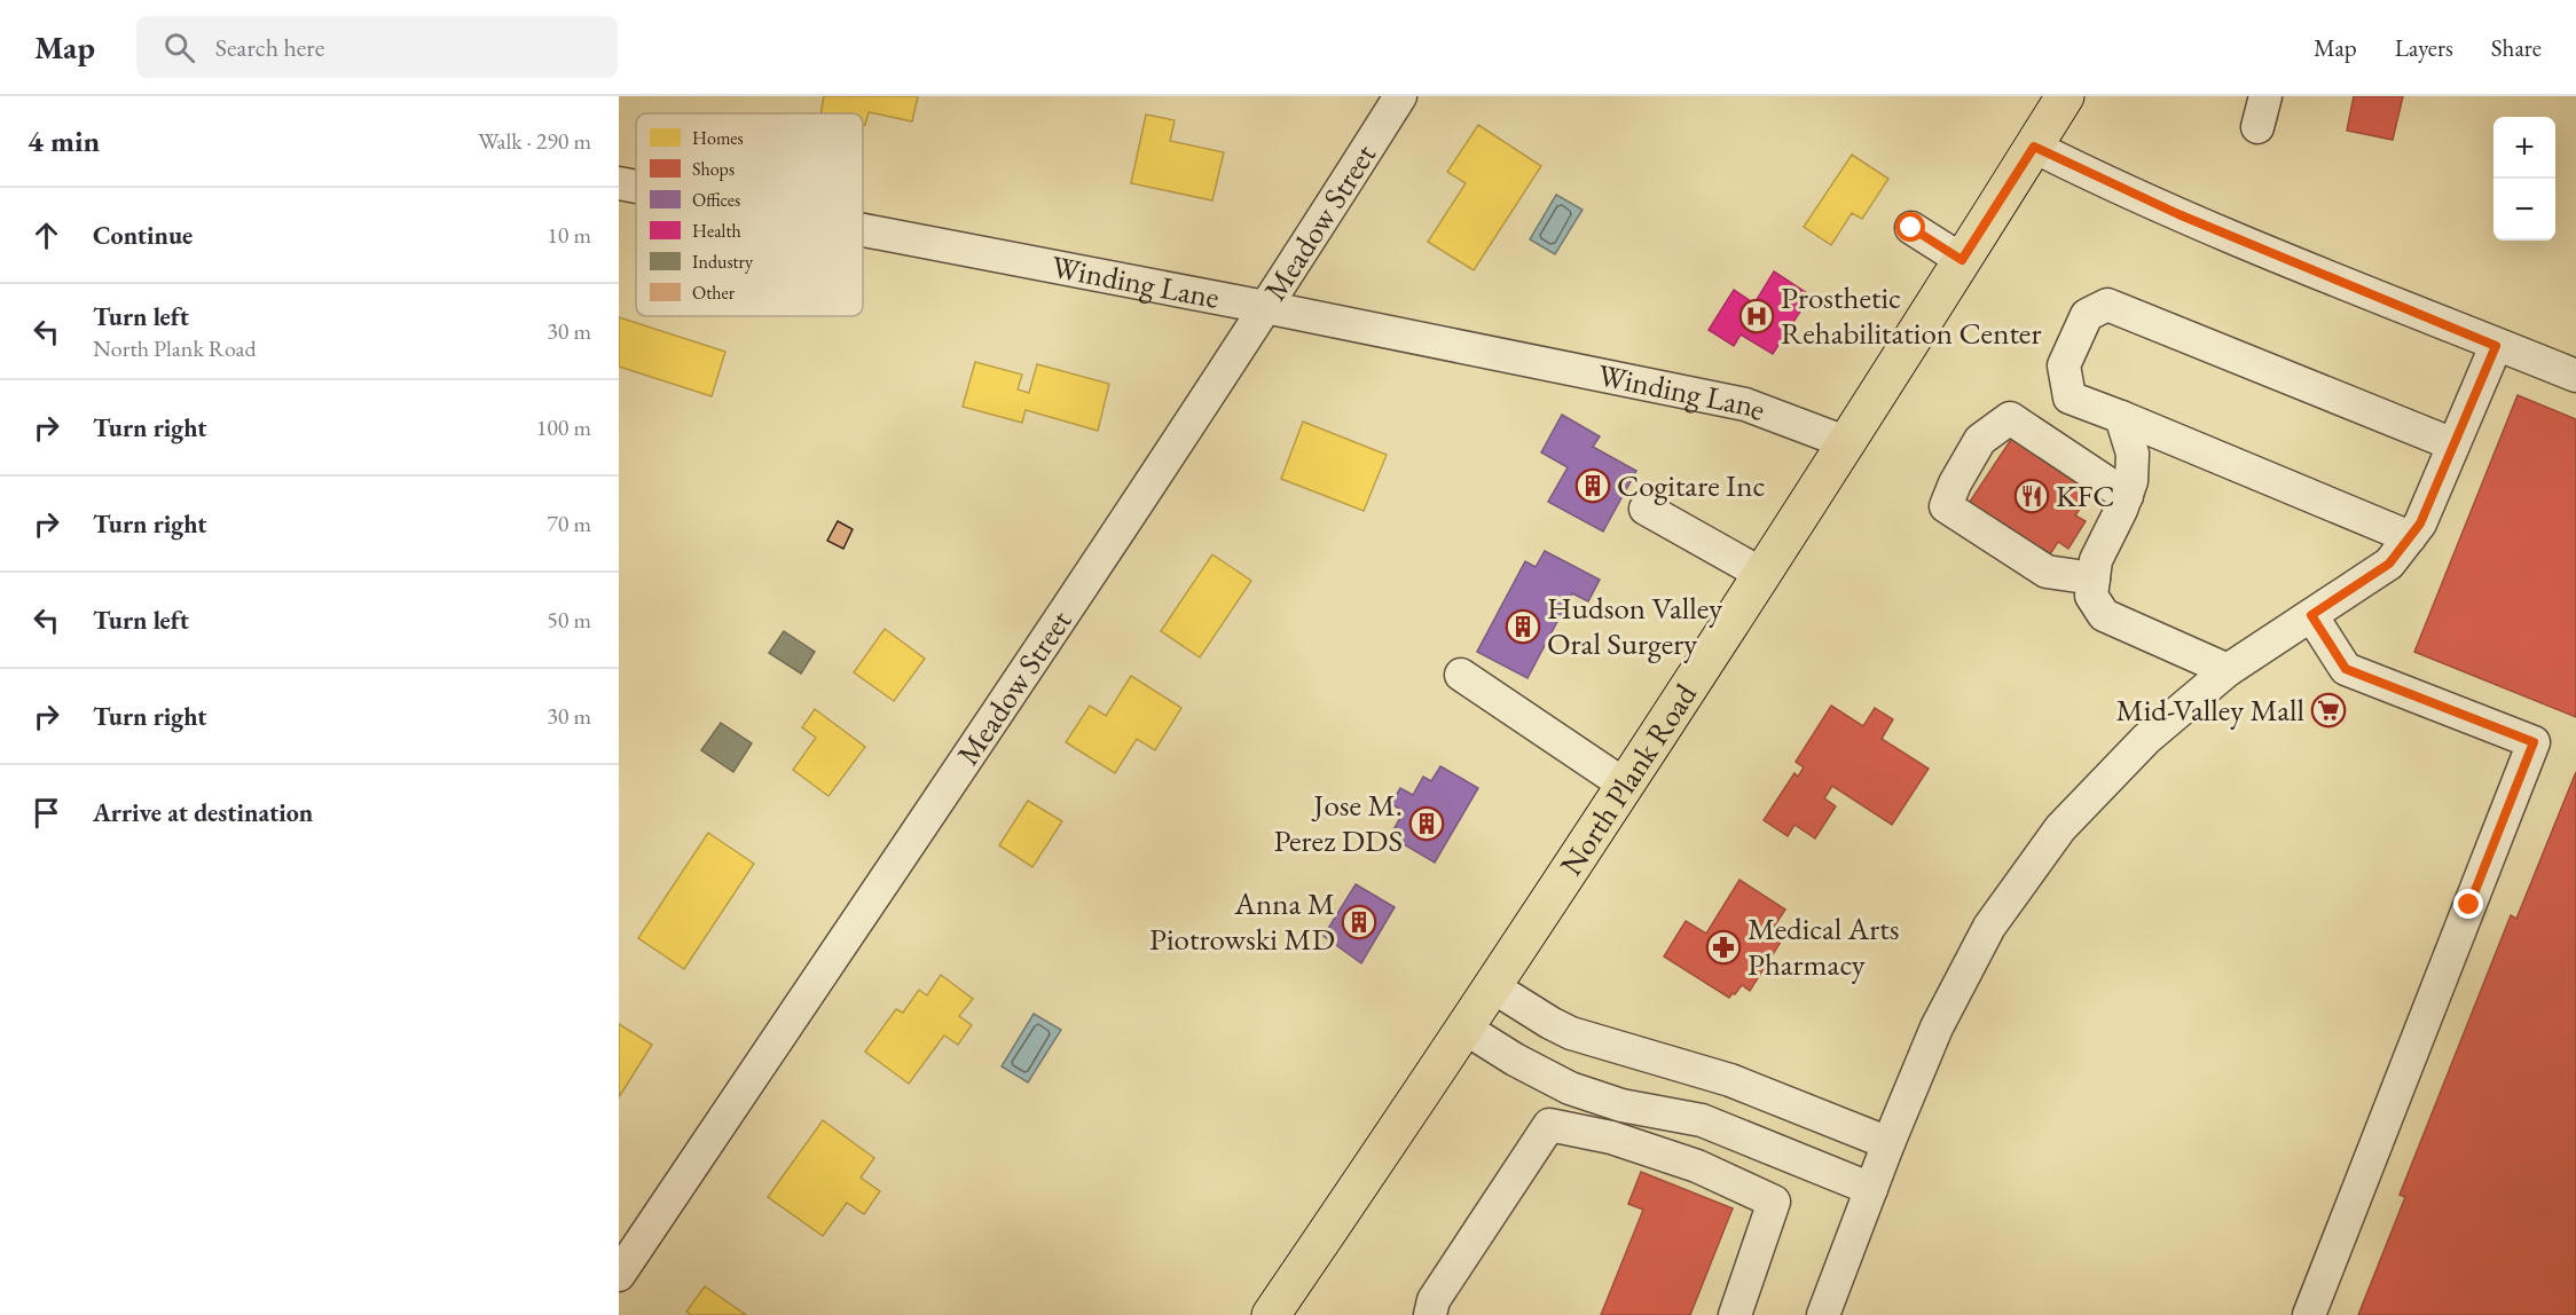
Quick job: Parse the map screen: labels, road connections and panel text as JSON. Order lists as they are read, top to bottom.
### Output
{
  "streets": {
    "main road": ["North Plank Road"],
    "street": ["Meadow Street", "Winding Lane"]
  },
  "crossings": [
    ["Meadow Street", "Winding Lane"],
    ["Winding Lane", "North Plank Road"]
  ],
  "places": {
    "hospital": ["Prosthetic Rehabilitation Center"],
    "building": [
      "Cogitare Inc",
      "Hudson Valley Oral Surgery",
      "Jose M. Perez DDS",
      "Anna M Piotrowski MD"
    ],
    "restaurant": ["KFC"],
    "supermarket": ["Mid-Valley Mall"],
    "pharmacy": ["Medical Arts Pharmacy"]
  },
  "legend": [
    "Homes",
    "Shops",
    "Offices",
    "Health",
    "Industry",
    "Other"
  ],
  "page": {
    "header": "Map",
    "search": "Search here",
    "nav": ["Map", "Layers", "Share"],
    "heading": ["4 min", "Walk · 290 m"],
    "map_buttons": ["+", "−"],
    "list": [
      ["Continue", "10 m"],
      ["Turn left", "North Plank Road", "30 m"],
      ["Turn right", "100 m"],
      ["Turn right", "70 m"],
      ["Turn left", "50 m"],
      ["Turn right", "30 m"],
      "Arrive at destination"
    ]
  }
}
